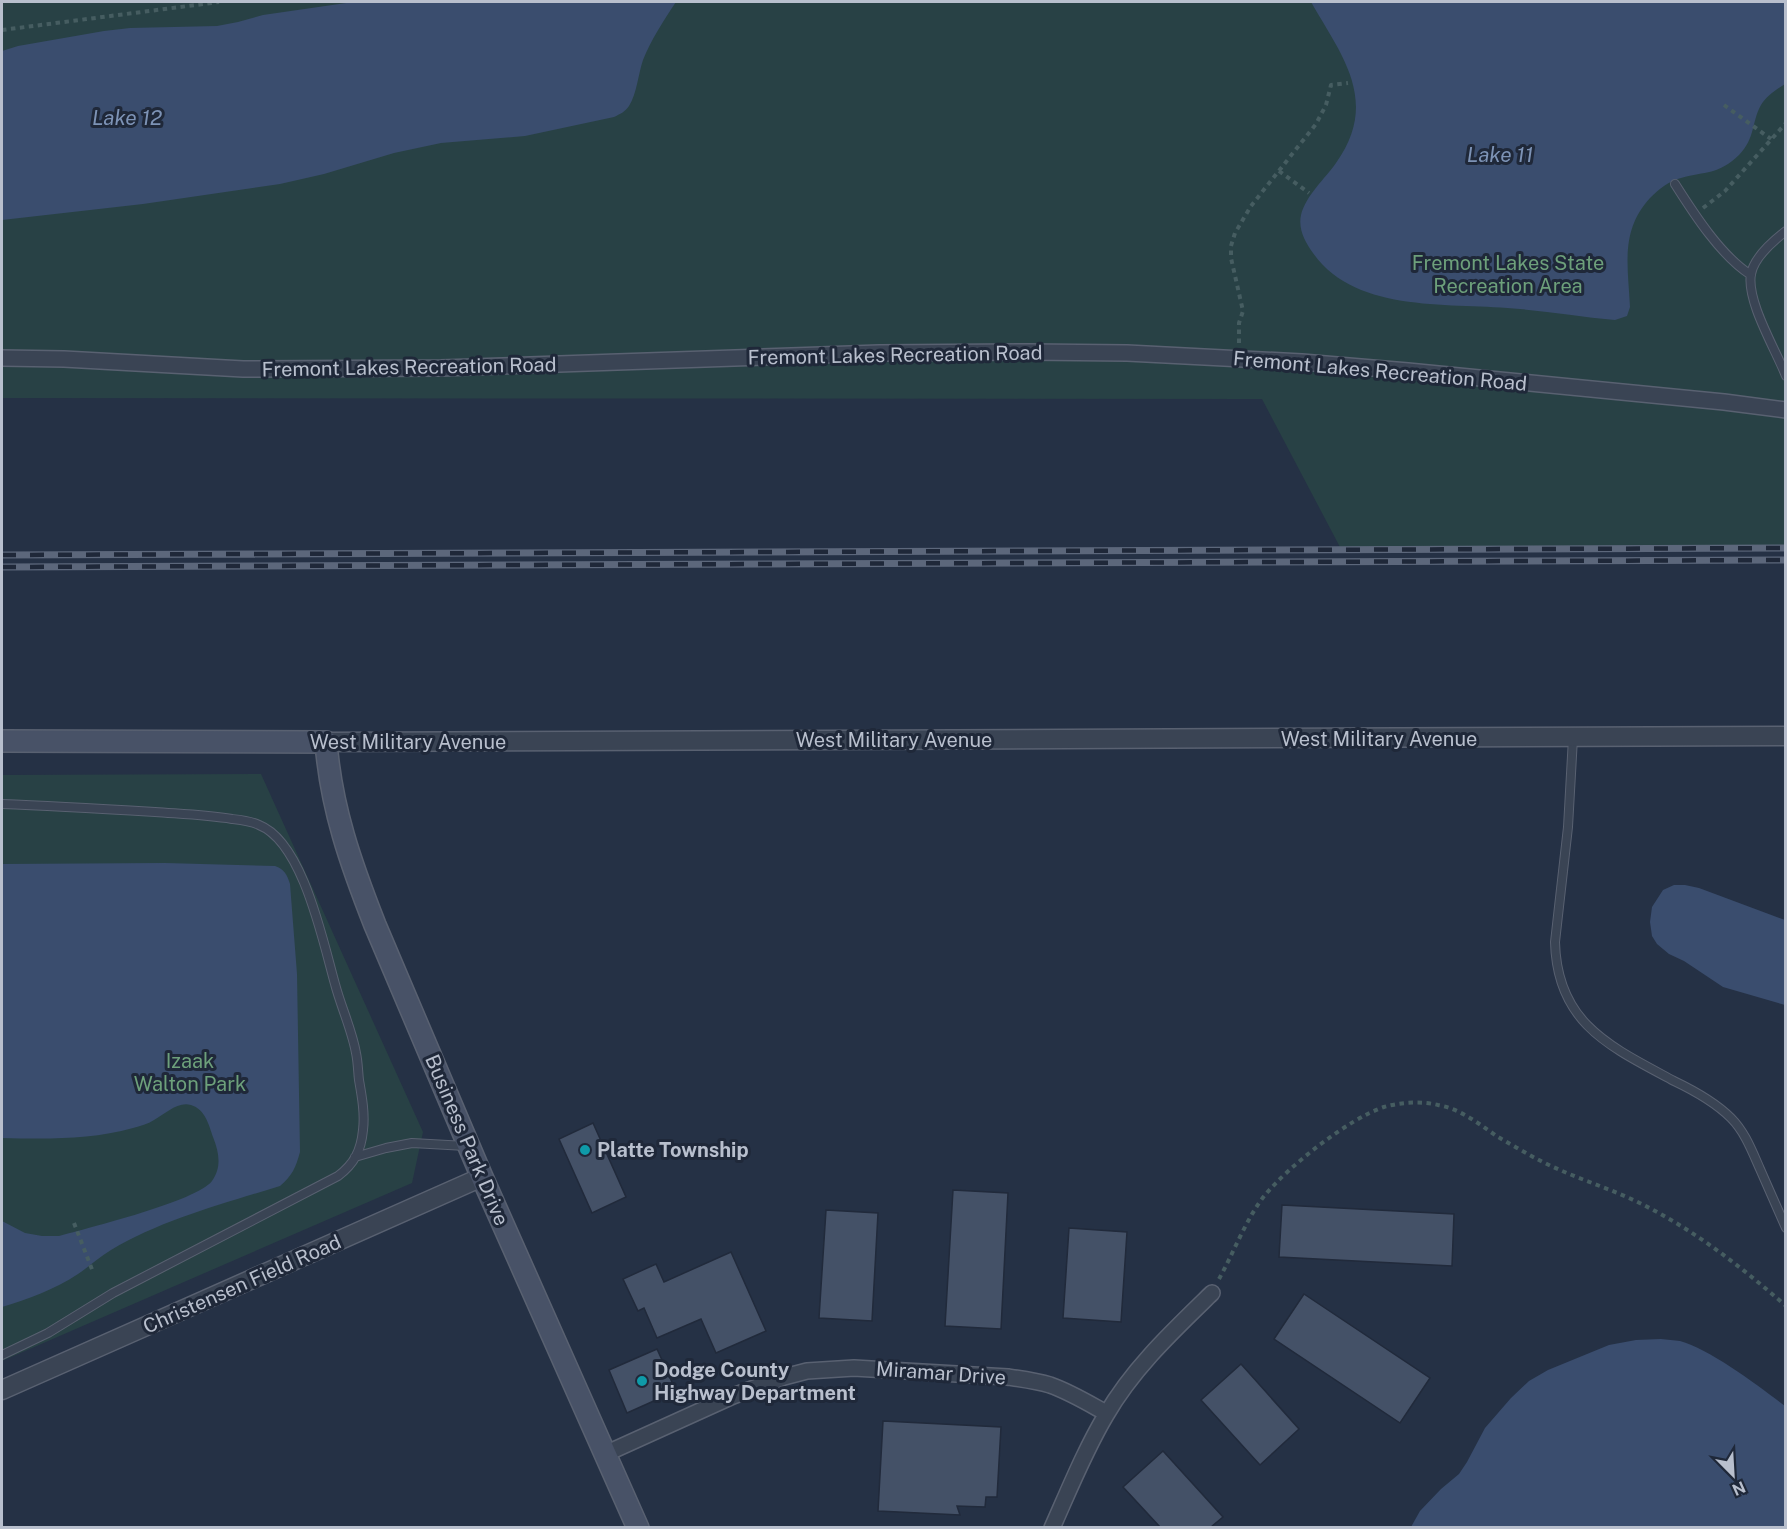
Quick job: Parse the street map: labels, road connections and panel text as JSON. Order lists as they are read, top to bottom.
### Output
{
  "streets": {
    "main road": ["West Military Avenue", "Business Park Drive"],
    "street": ["Fremont Lakes Recreation Road", "Christensen Field Road", "Miramar Drive"]
  },
  "crossings": [
    ["West Military Avenue", "Business Park Drive"],
    ["Business Park Drive", "Christensen Field Road"],
    ["Business Park Drive", "Miramar Drive"]
  ],
  "water": ["Lake 12", "Lake 11"],
  "parks": ["Fremont Lakes State Recreation Area", "Izaak Walton Park"],
  "places": ["Platte Township", "Dodge County Highway Department"],
  "north": "bottom right"
}
